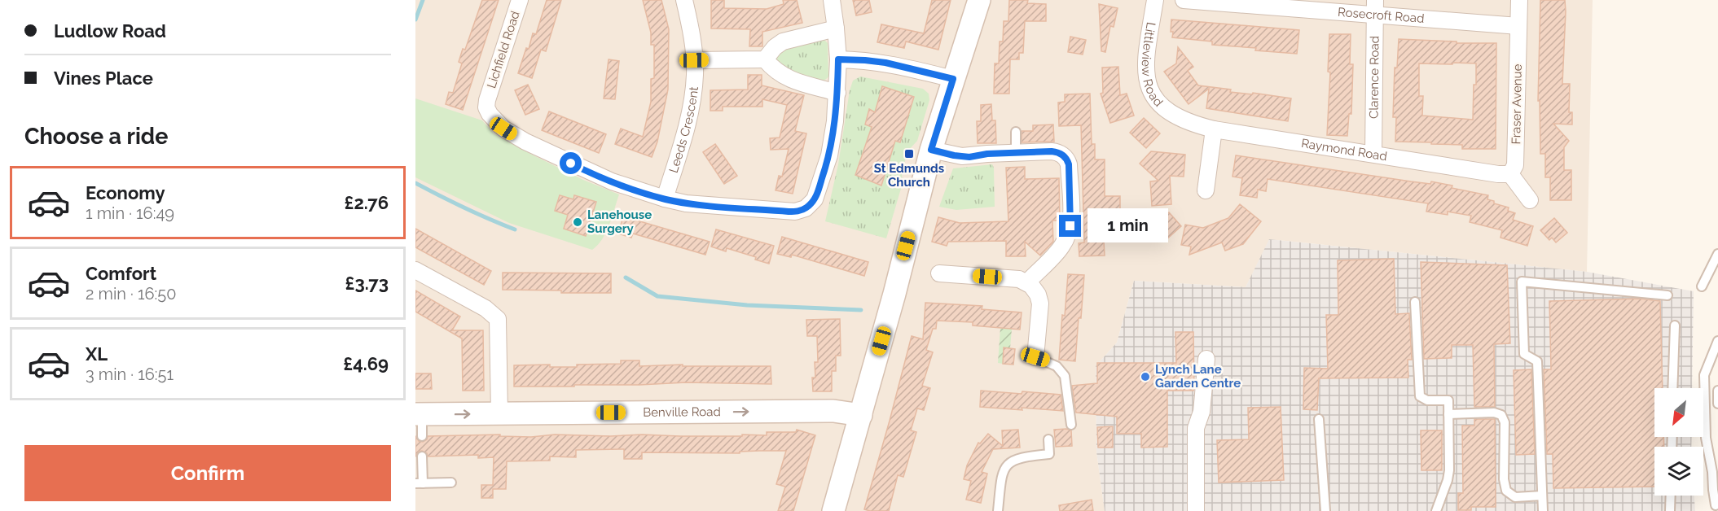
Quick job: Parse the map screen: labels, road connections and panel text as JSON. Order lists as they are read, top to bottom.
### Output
{
  "streets": {
    "main road": ["Benville Road"],
    "street": [
      "Rosecroft Road",
      "Lichfield Road",
      "Littleview Road",
      "Clarence Road",
      "Fraser Avenue",
      "Leeds Crescent",
      "Raymond Road"
    ]
  },
  "crossings": [
    ["Rosecroft Road", "Clarence Road"],
    ["Rosecroft Road", "Fraser Avenue"],
    ["Lichfield Road", "Leeds Crescent"],
    ["Littleview Road", "Raymond Road"],
    ["Clarence Road", "Raymond Road"],
    ["Fraser Avenue", "Raymond Road"]
  ],
  "one_way": ["Benville Road"],
  "places": {
    "transit": ["St Edmunds Church"],
    "other": ["Lanehouse Surgery", "Lynch Lane Garden Centre"]
  },
  "north": "bottom left",
  "page": {
    "banner": ["Ludlow Road", "Vines Place"],
    "heading": "Choose a ride",
    "list": [
      {
        "name": "Economy",
        "note": "1 min · 16:49",
        "value": "£2.76"
      },
      {
        "name": "Comfort",
        "note": "2 min · 16:50",
        "value": "£3.73"
      },
      {
        "name": "XL",
        "note": "3 min · 16:51",
        "value": "£4.69"
      }
    ],
    "bubble": "1 min",
    "buttons": "Confirm"
  }
}
